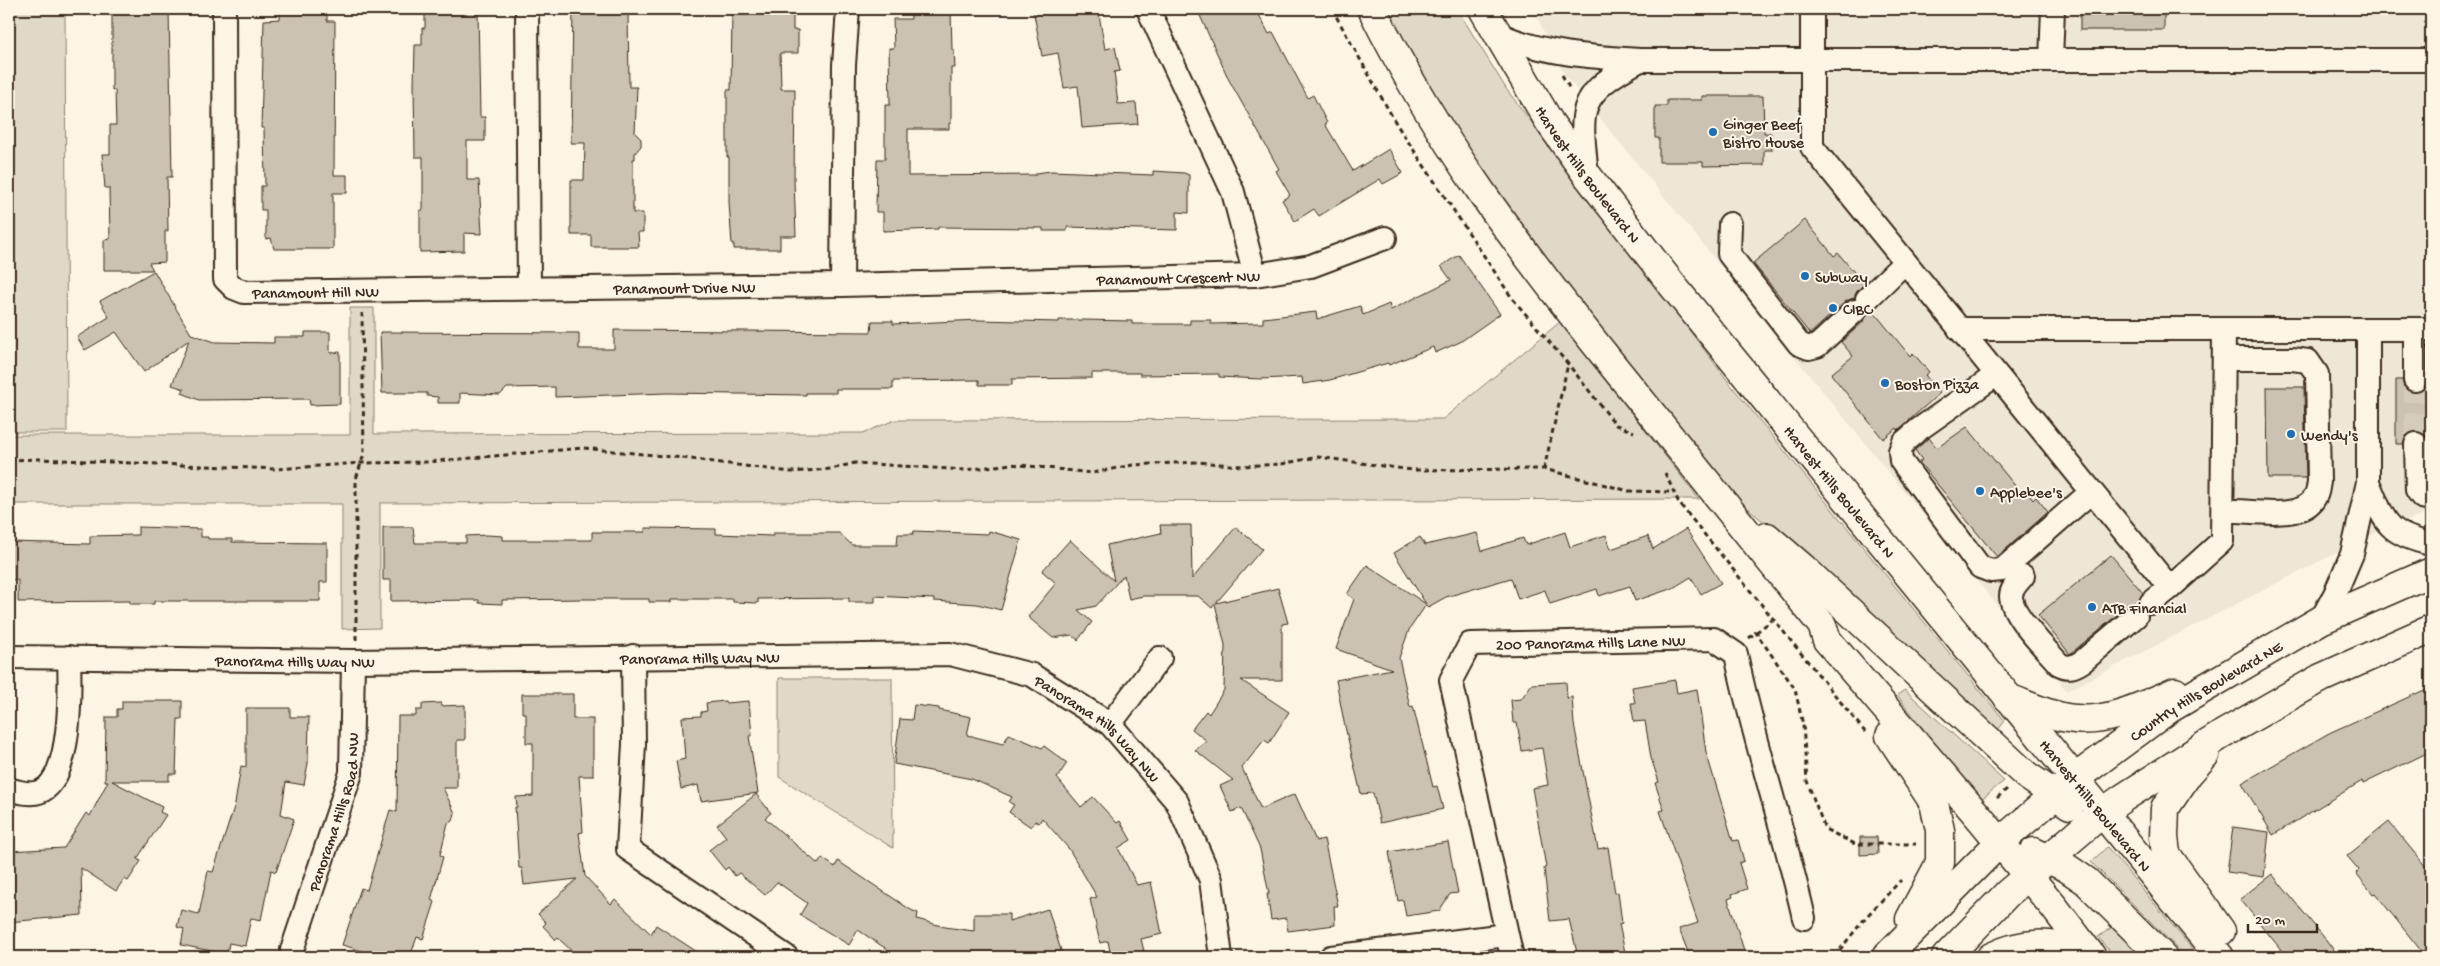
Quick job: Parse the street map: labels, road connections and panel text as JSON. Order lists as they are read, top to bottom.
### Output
{
  "streets": {
    "main road": ["Harvest Hills Boulevard N", "Country Hills Boulevard NE"],
    "street": [
      "Panamount Crescent NW",
      "Panamount Drive NW",
      "Panamount Hill NW",
      "200 Panorama Hills Lane NW",
      "Panorama Hills Way NW",
      "Panorama Hills Road NW"
    ]
  },
  "crossings": [
    ["Harvest Hills Boulevard N", "Country Hills Boulevard NE"],
    ["Panamount Crescent NW", "Panamount Drive NW"],
    ["Panamount Drive NW", "Panamount Hill NW"],
    ["Panorama Hills Way NW", "Panorama Hills Road NW"]
  ],
  "places": [
    "Ginger Beef Bistro House",
    "Subway",
    "CIBC",
    "Boston Pizza",
    "Wendy's",
    "Applebee's",
    "ATB Financial"
  ],
  "scale_bar": "20 m"
}
